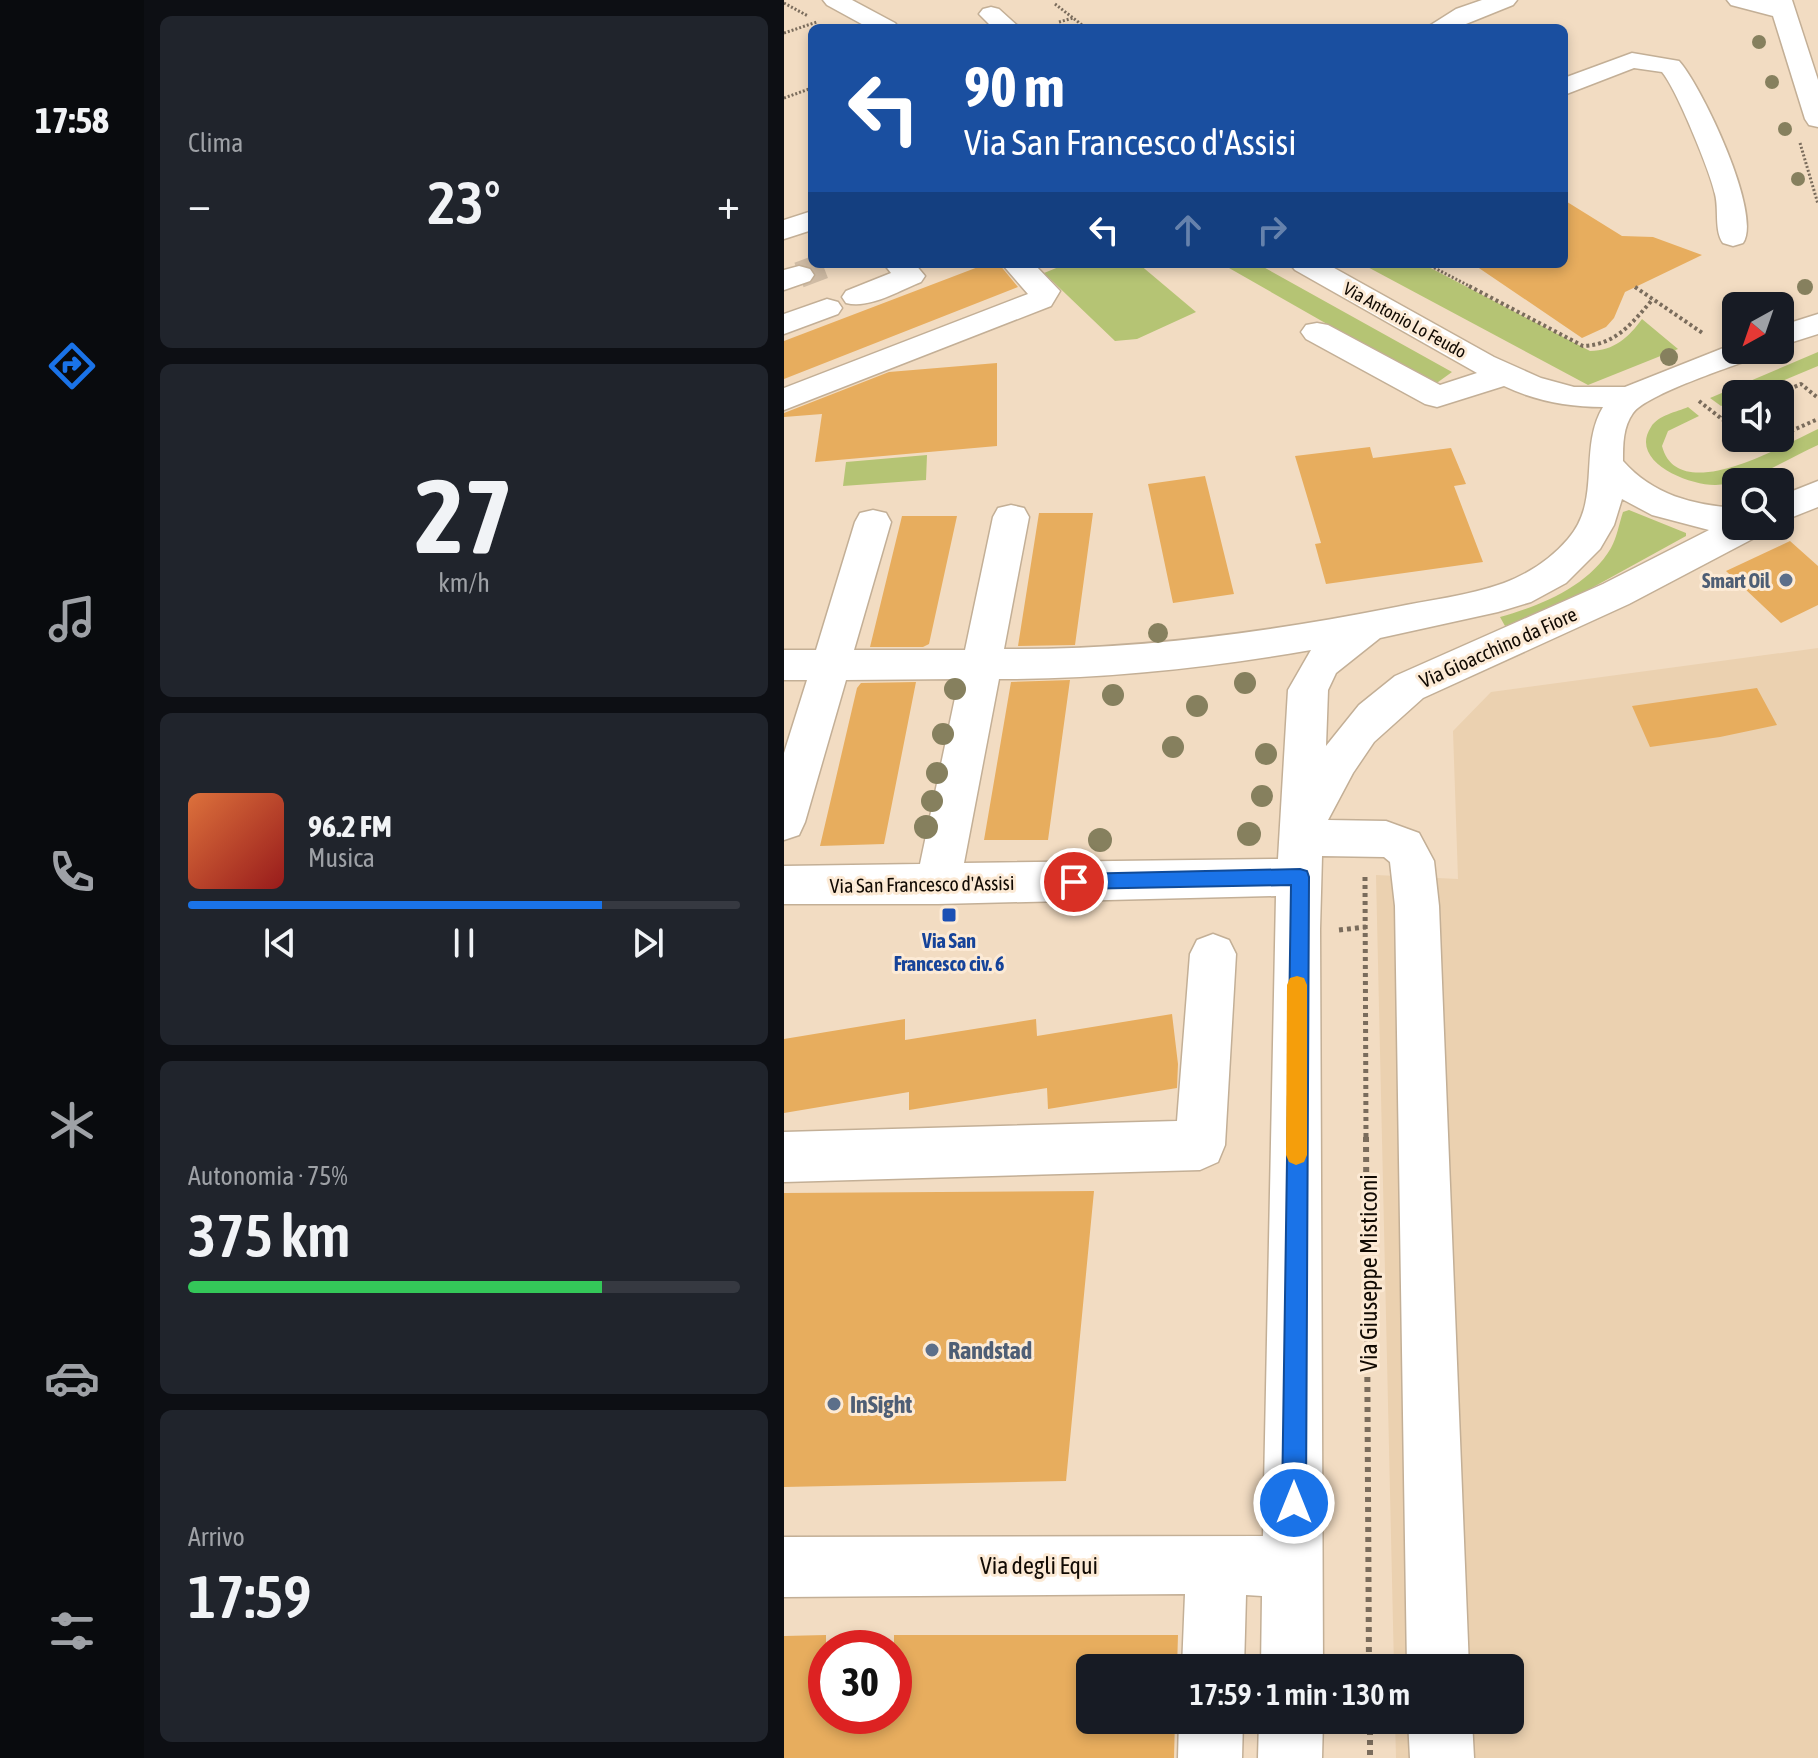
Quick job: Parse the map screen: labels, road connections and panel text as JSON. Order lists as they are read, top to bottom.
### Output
{
  "streets": {
    "street": [
      "Via Antonio Lo Feudo",
      "Via Gioacchino da Fiore",
      "Via San Francesco d'Assisi",
      "Via degli Equi"
    ],
    "path": ["Via Giuseppe Misticoni"]
  },
  "crossings": [
    ["Via Antonio Lo Feudo", "Via Gioacchino da Fiore"],
    ["Via Gioacchino da Fiore", "Via San Francesco d'Assisi"]
  ],
  "places": {
    "other": ["Smart Oil", "Randstad", "InSight"],
    "transit": ["Via San Francesco civ. 6"]
  },
  "north": "bottom left",
  "page": {
    "tabs": "17:58",
    "tile": [
      "Clima",
      ["27", "km/h"],
      ["Autonomia · 75%", "375 km"],
      ["Arrivo", "17:59"]
    ],
    "turn": ["90 m", "Via San Francesco d'Assisi"],
    "heat": ["−", "23°", "+"],
    "song": ["96.2 FM", "Musica"],
    "limit": "30",
    "trip": "17:59 · 1 min · 130 m"
  }
}
